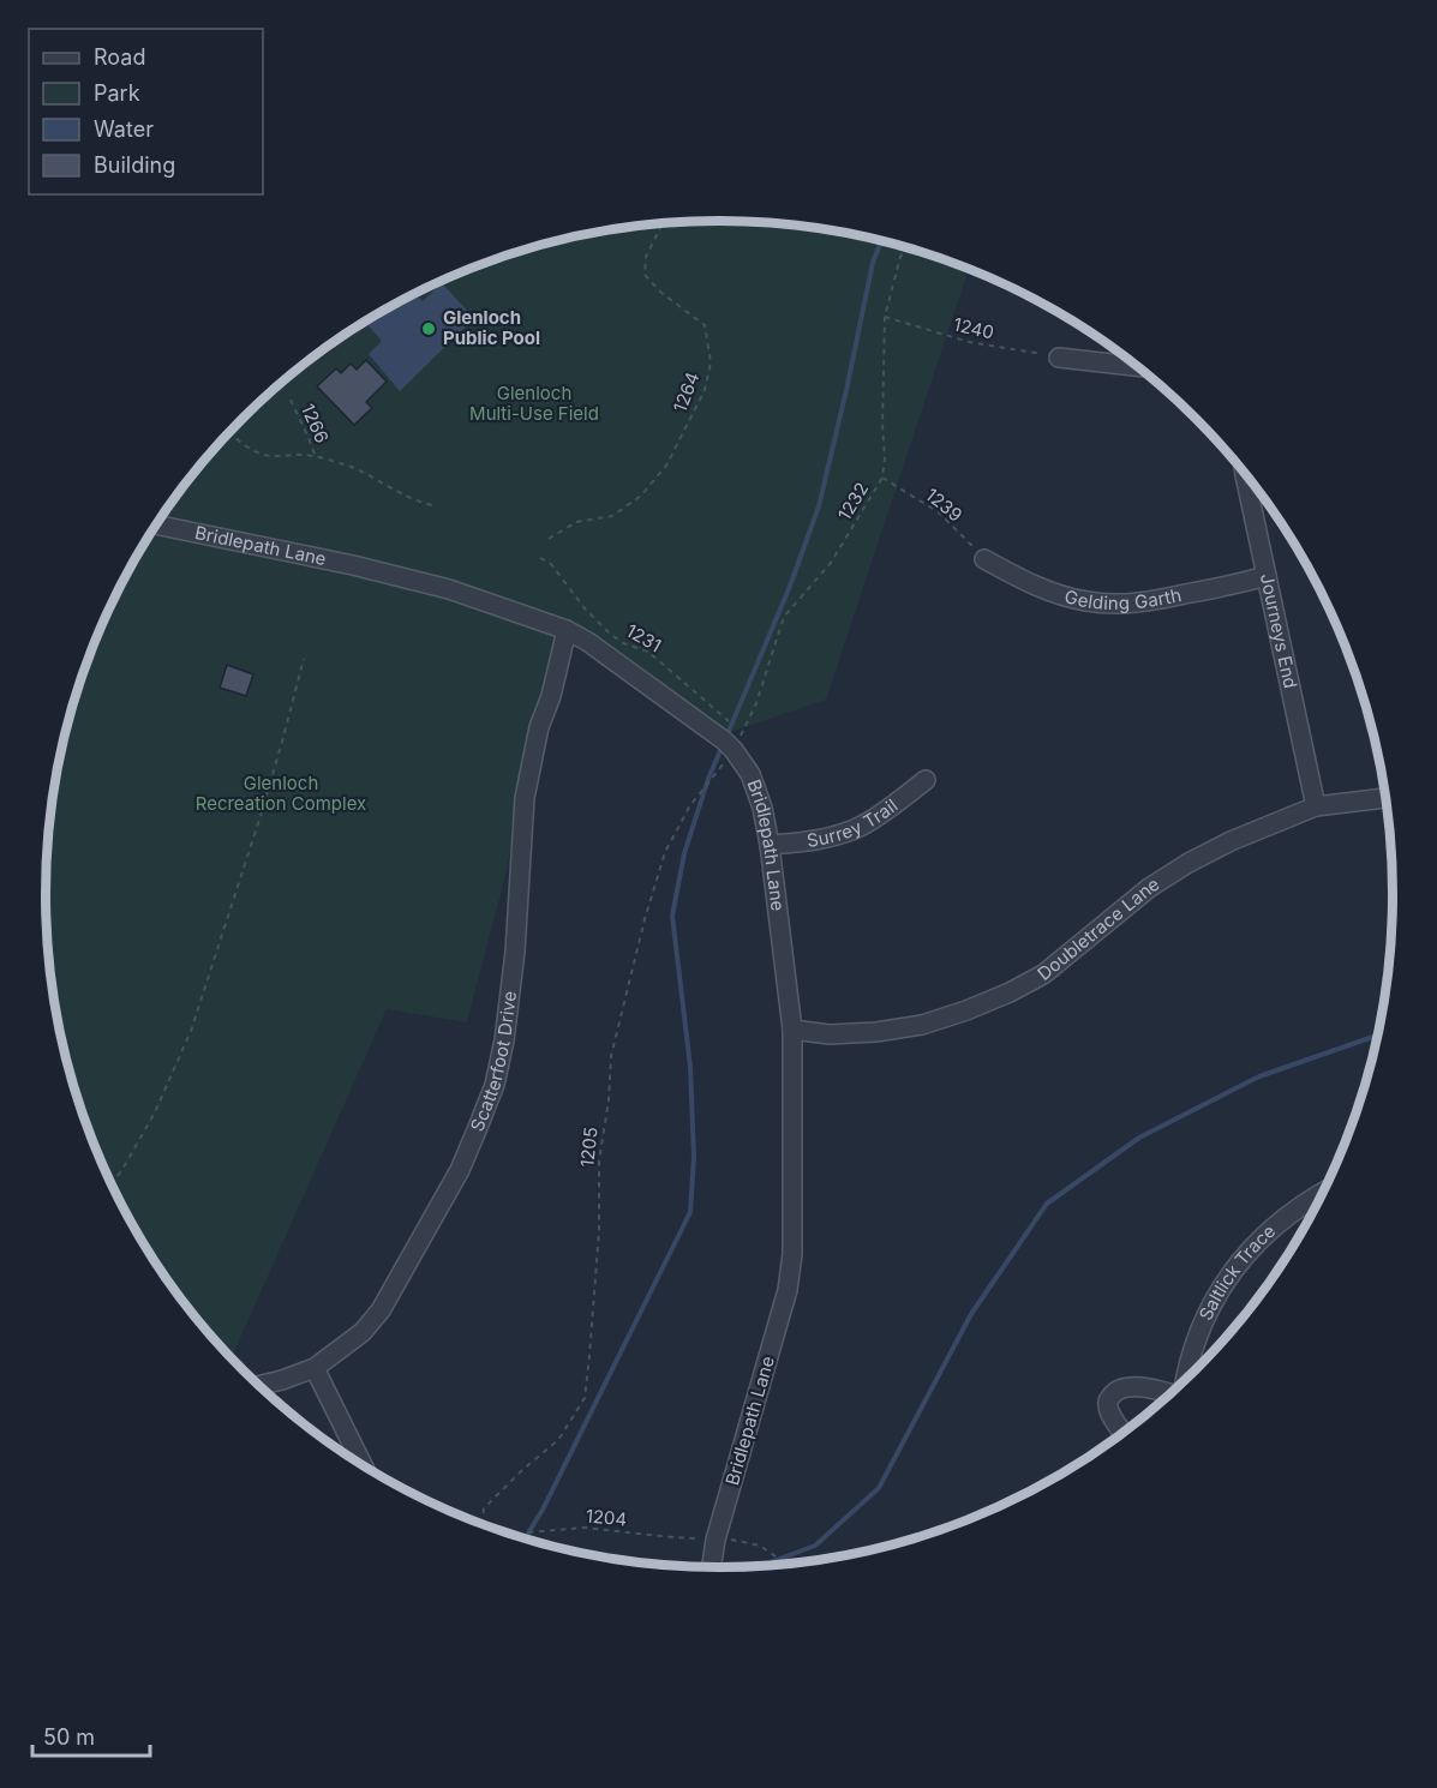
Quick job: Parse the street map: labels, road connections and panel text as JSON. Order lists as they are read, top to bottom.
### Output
{
  "streets": {
    "street": [
      "Bridlepath Lane",
      "Gelding Garth",
      "Journeys End",
      "Surrey Trail",
      "Doubletrace Lane",
      "Scatterfoot Drive",
      "Saltlick Trace"
    ],
    "path": [
      "1240",
      "1264",
      "1266",
      "1232",
      "1239",
      "1231",
      "1205",
      "1204"
    ]
  },
  "crossings": [
    ["1240", "1232"],
    ["1232", "1239"],
    ["1232", "Bridlepath Lane"],
    ["1232", "1231"],
    ["1232", "1205"],
    ["1239", "Gelding Garth"],
    ["Bridlepath Lane", "1231"],
    ["Bridlepath Lane", "Surrey Trail"],
    ["Bridlepath Lane", "Doubletrace Lane"],
    ["Bridlepath Lane", "Scatterfoot Drive"],
    ["Bridlepath Lane", "1205"],
    ["Gelding Garth", "Journeys End"],
    ["Journeys End", "Doubletrace Lane"],
    ["1231", "1205"]
  ],
  "parks": ["Glenloch Multi-Use Field", "Glenloch Recreation Complex"],
  "places": ["Glenloch Public Pool"],
  "legend": [
    "Road",
    "Park",
    "Water",
    "Building"
  ],
  "scale_bar": "50 m"
}
